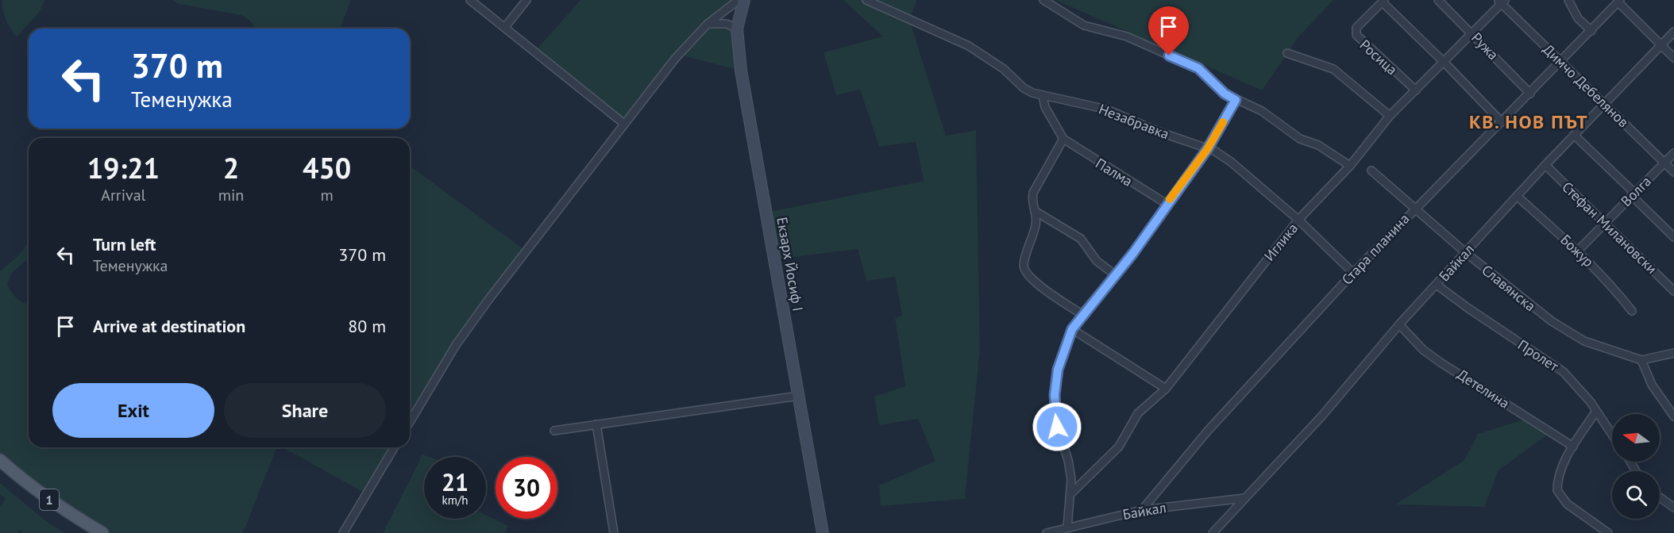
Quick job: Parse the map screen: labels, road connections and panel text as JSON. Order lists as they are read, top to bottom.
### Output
{
  "streets": {
    "main road": ["Екзарх Йосиф I", "1"],
    "street": [
      "Ружа",
      "Росица",
      "Димчо Дебелянов",
      "Незабравка",
      "Палма",
      "Волга",
      "Стефан Милановски",
      "Иглика",
      "Стара планина",
      "Божур",
      "Байкал",
      "Славянска",
      "Пролет",
      "Детелина"
    ]
  },
  "crossings": [
    ["Ружа", "Иглика"],
    ["Ружа", "Стара планина"],
    ["Росица", "Иглика"],
    ["Димчо Дебелянов", "Волга"],
    ["Димчо Дебелянов", "Иглика"],
    ["Димчо Дебелянов", "Стара планина"],
    ["Димчо Дебелянов", "Байкал"],
    ["Незабравка", "Иглика"],
    ["Незабравка", "Стара планина"],
    ["Волга", "Стефан Милановски"],
    ["Волга", "Божур"],
    ["Стефан Милановски", "Байкал"],
    ["Стара планина", "Байкал"],
    ["Стара планина", "Славянска"],
    ["Божур", "Байкал"],
    ["Байкал", "Славянска"],
    ["Байкал", "Пролет"],
    ["Байкал", "Детелина"]
  ],
  "districts": ["КВ. НОВ ПЪТ"],
  "north": "left",
  "page": {
    "turn": ["370 m", "Теменужка"],
    "eta": [
      "19:21",
      "Arrival",
      "2",
      "min",
      "450",
      "m"
    ],
    "list": [
      {
        "name": "Turn left",
        "note": "Теменужка",
        "value": "370 m"
      },
      {
        "name": "Arrive at destination",
        "value": "80 m"
      }
    ],
    "buttons": ["Exit", "Share"],
    "speed": "21 km/h",
    "limit": "30"
  }
}
